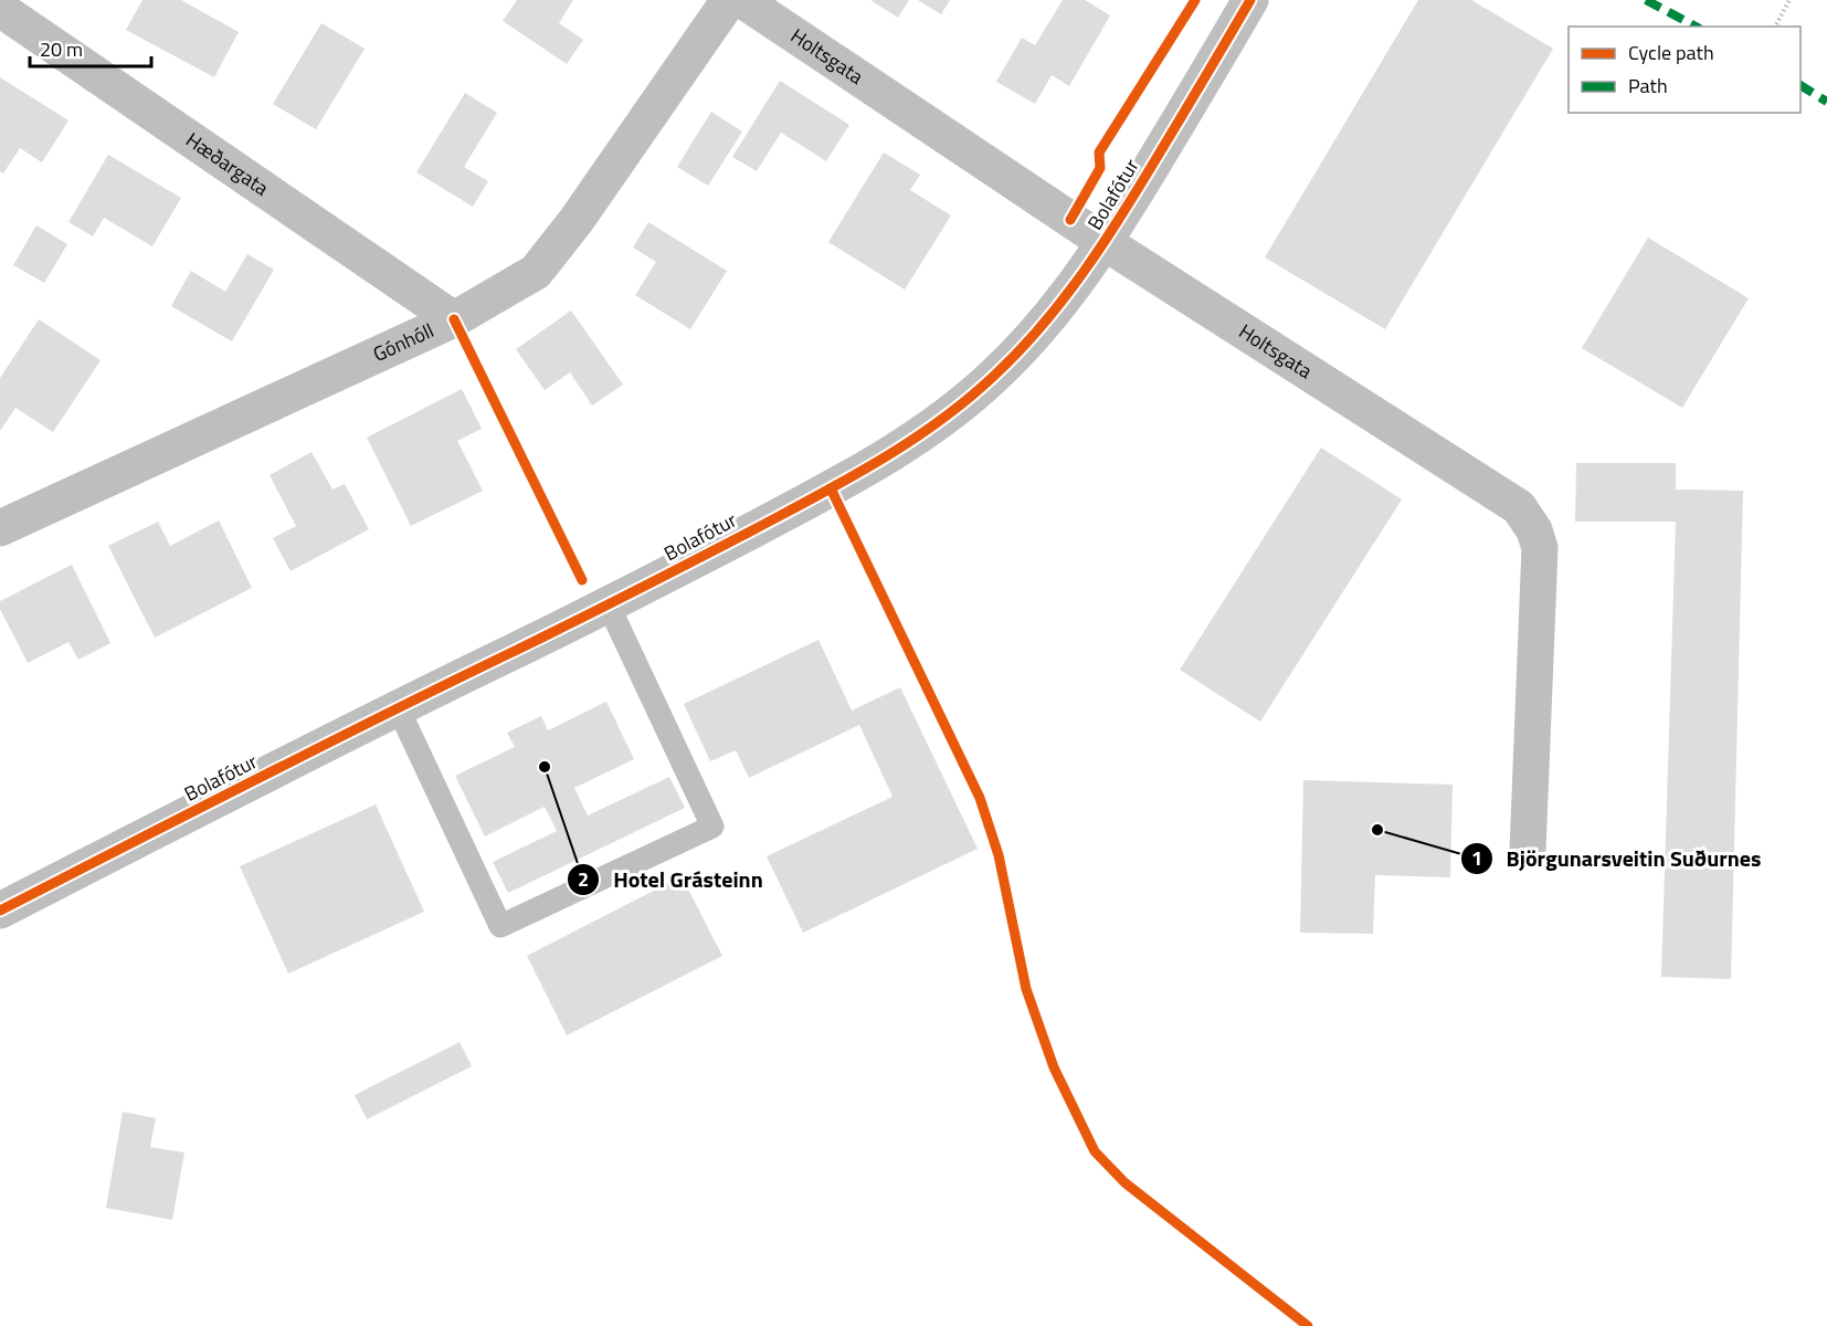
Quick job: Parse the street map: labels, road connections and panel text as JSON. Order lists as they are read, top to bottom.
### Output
{
  "streets": {
    "street": [
      "Holtsgata",
      "Hæðargata",
      "Bolafótur",
      "Gónhóll"
    ]
  },
  "crossings": [
    ["Holtsgata", "Bolafótur"],
    ["Hæðargata", "Gónhóll"]
  ],
  "places": ["Hotel Grásteinn", "Björgunarsveitin Suðurnes"],
  "legend": ["Cycle path", "Path"],
  "scale_bar": "20 m"
}
